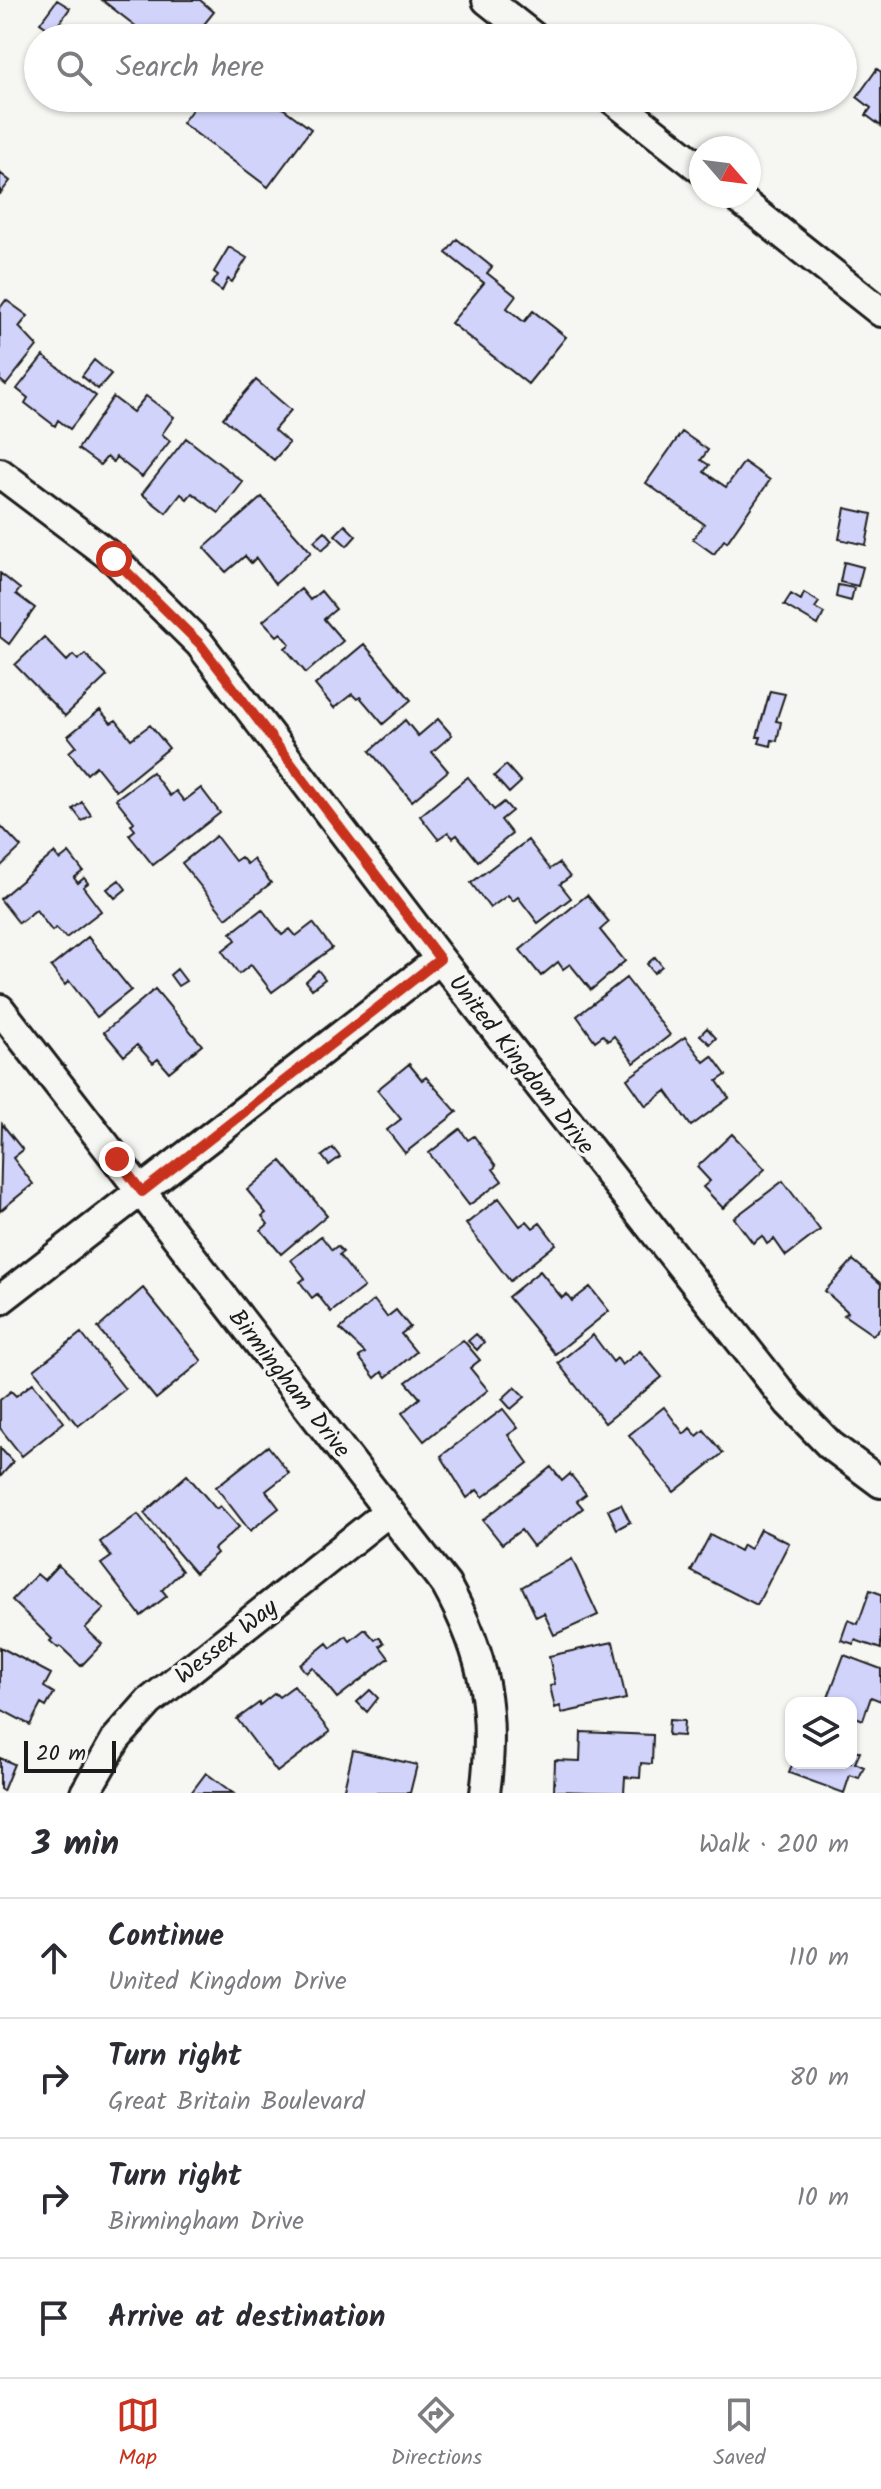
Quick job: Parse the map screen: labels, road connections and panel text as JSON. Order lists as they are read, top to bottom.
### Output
{
  "streets": {
    "street": ["United Kingdom Drive", "Birmingham Drive", "Wessex Way"]
  },
  "crossings": [
    ["Birmingham Drive", "Wessex Way"]
  ],
  "scale_bar": "20 m",
  "north": "bottom right",
  "page": {
    "search": "Search here",
    "scale": "20 m",
    "heading": ["3 min", "Walk · 200 m"],
    "list": [
      ["Continue", "United Kingdom Drive", "110 m"],
      ["Turn right", "Great Britain Boulevard", "80 m"],
      ["Turn right", "Birmingham Drive", "10 m"],
      "Arrive at destination"
    ],
    "nav": ["Map", "Directions", "Saved"]
  }
}
